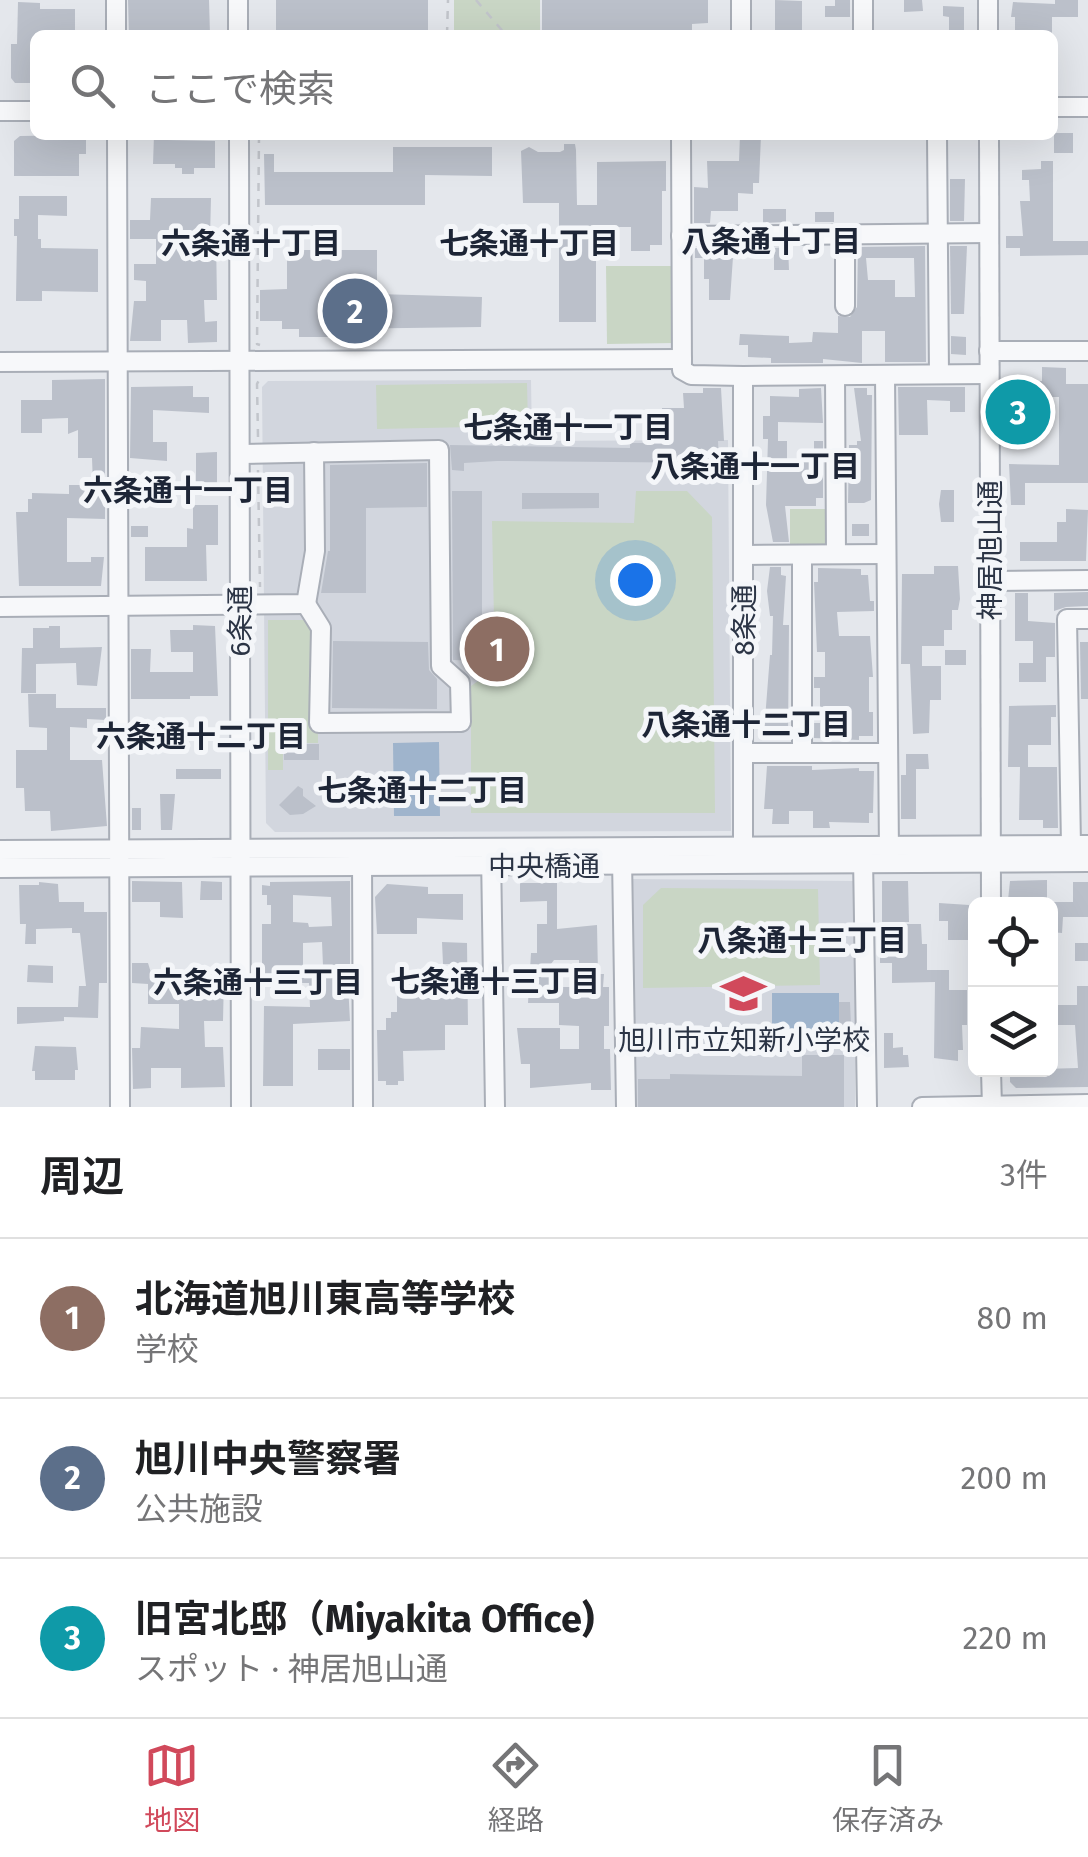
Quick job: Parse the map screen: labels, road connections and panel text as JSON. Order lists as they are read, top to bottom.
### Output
{
  "streets": {
    "street": [
      "神居旭山通",
      "8条通",
      "6条通",
      "中央橋通"
    ]
  },
  "crossings": [
    ["神居旭山通", "中央橋通"],
    ["8条通", "中央橋通"],
    ["6条通", "中央橋通"]
  ],
  "districts": [
    "八条通十丁目",
    "六条通十丁目",
    "七条通十丁目",
    "七条通十一丁目",
    "八条通十一丁目",
    "六条通十一丁目",
    "八条通十二丁目",
    "六条通十二丁目",
    "七条通十二丁目",
    "八条通十三丁目",
    "七条通十三丁目",
    "六条通十三丁目"
  ],
  "places": {
    "school or university": ["旭川市立知新小学校"]
  },
  "page": {
    "search": "ここで検索",
    "pins": ["2", "3", "1"],
    "heading": ["周辺", "3件"],
    "list": [
      {
        "mark": "1",
        "name": "北海道旭川東高等学校",
        "note": "学校",
        "value": "80 m"
      },
      {
        "mark": "2",
        "name": "旭川中央警察署",
        "note": "公共施設",
        "value": "200 m"
      },
      {
        "mark": "3",
        "name": "旧宮北邸（Miyakita Office)",
        "note": "スポット · 神居旭山通",
        "value": "220 m"
      }
    ],
    "nav": ["地図", "経路", "保存済み"]
  }
}
